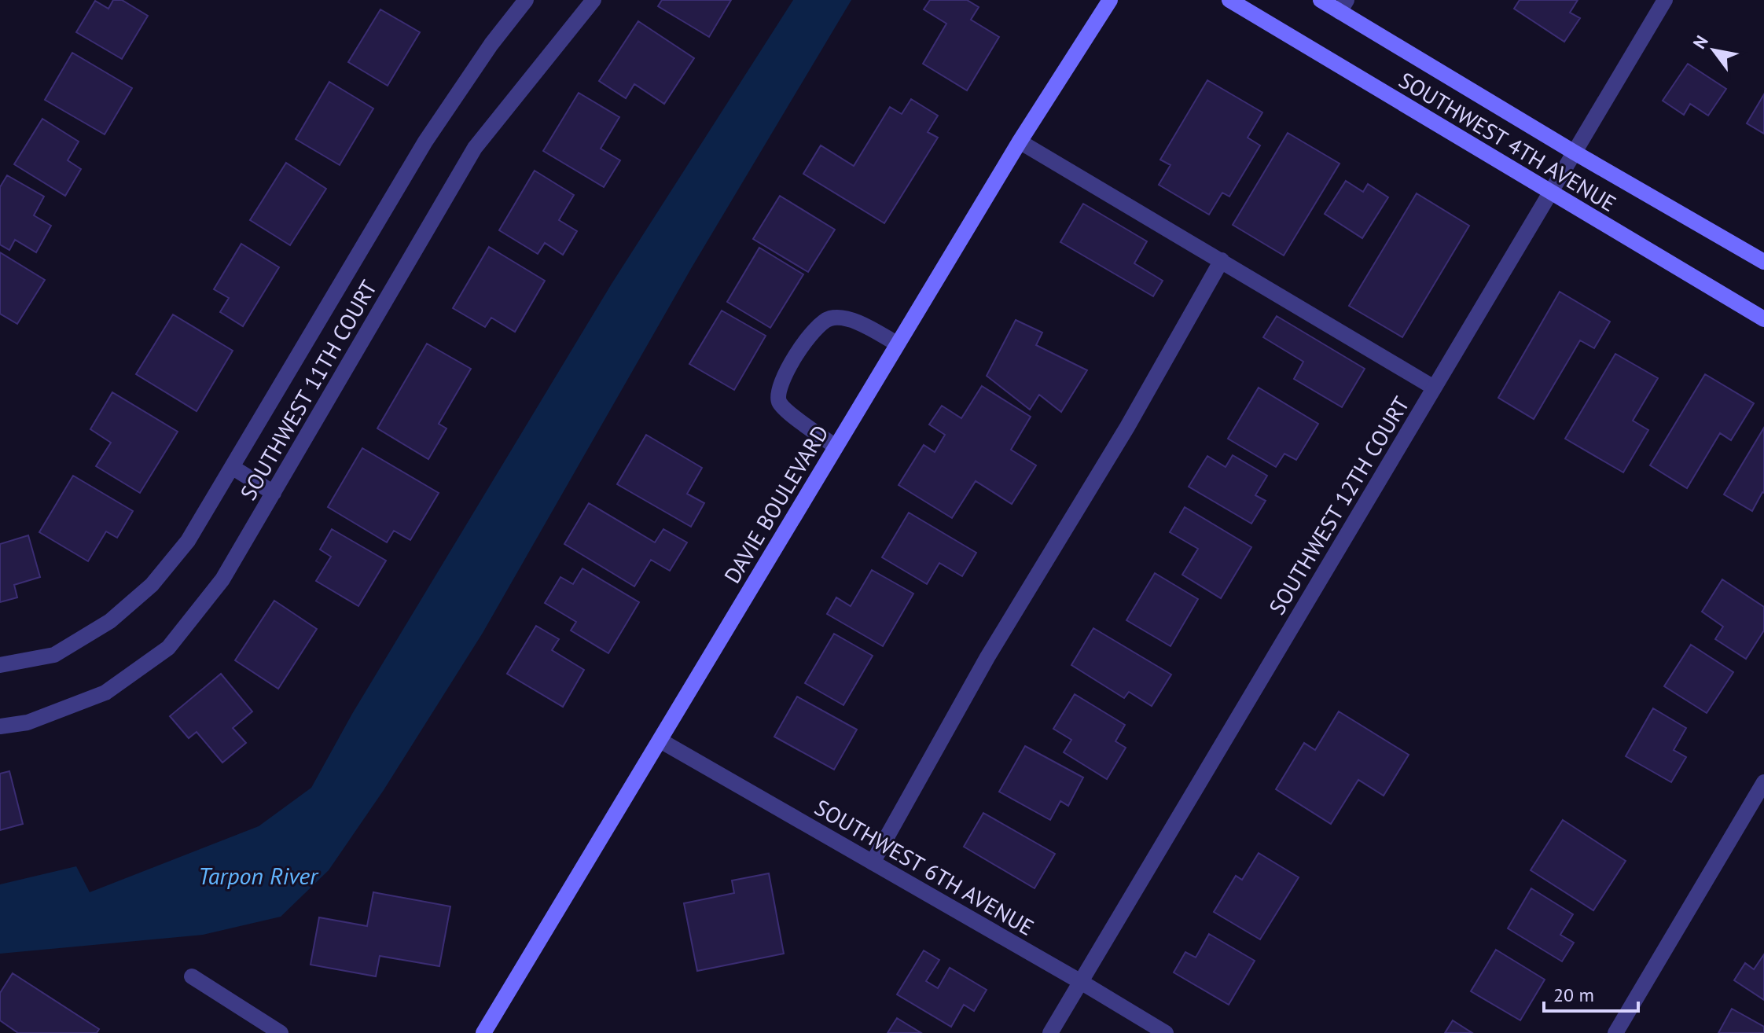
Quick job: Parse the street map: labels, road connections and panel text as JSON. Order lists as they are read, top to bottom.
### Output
{
  "streets": {
    "main road": ["SOUTHWEST 4TH AVENUE", "DAVIE BOULEVARD"],
    "street": ["SOUTHWEST 11TH COURT", "SOUTHWEST 12TH COURT", "SOUTHWEST 6TH AVENUE"]
  },
  "crossings": [
    ["SOUTHWEST 4TH AVENUE", "SOUTHWEST 12TH COURT"],
    ["DAVIE BOULEVARD", "SOUTHWEST 6TH AVENUE"],
    ["SOUTHWEST 12TH COURT", "SOUTHWEST 6TH AVENUE"]
  ],
  "water": ["Tarpon River"],
  "scale_bar": "20 m",
  "north": "top left"
}
